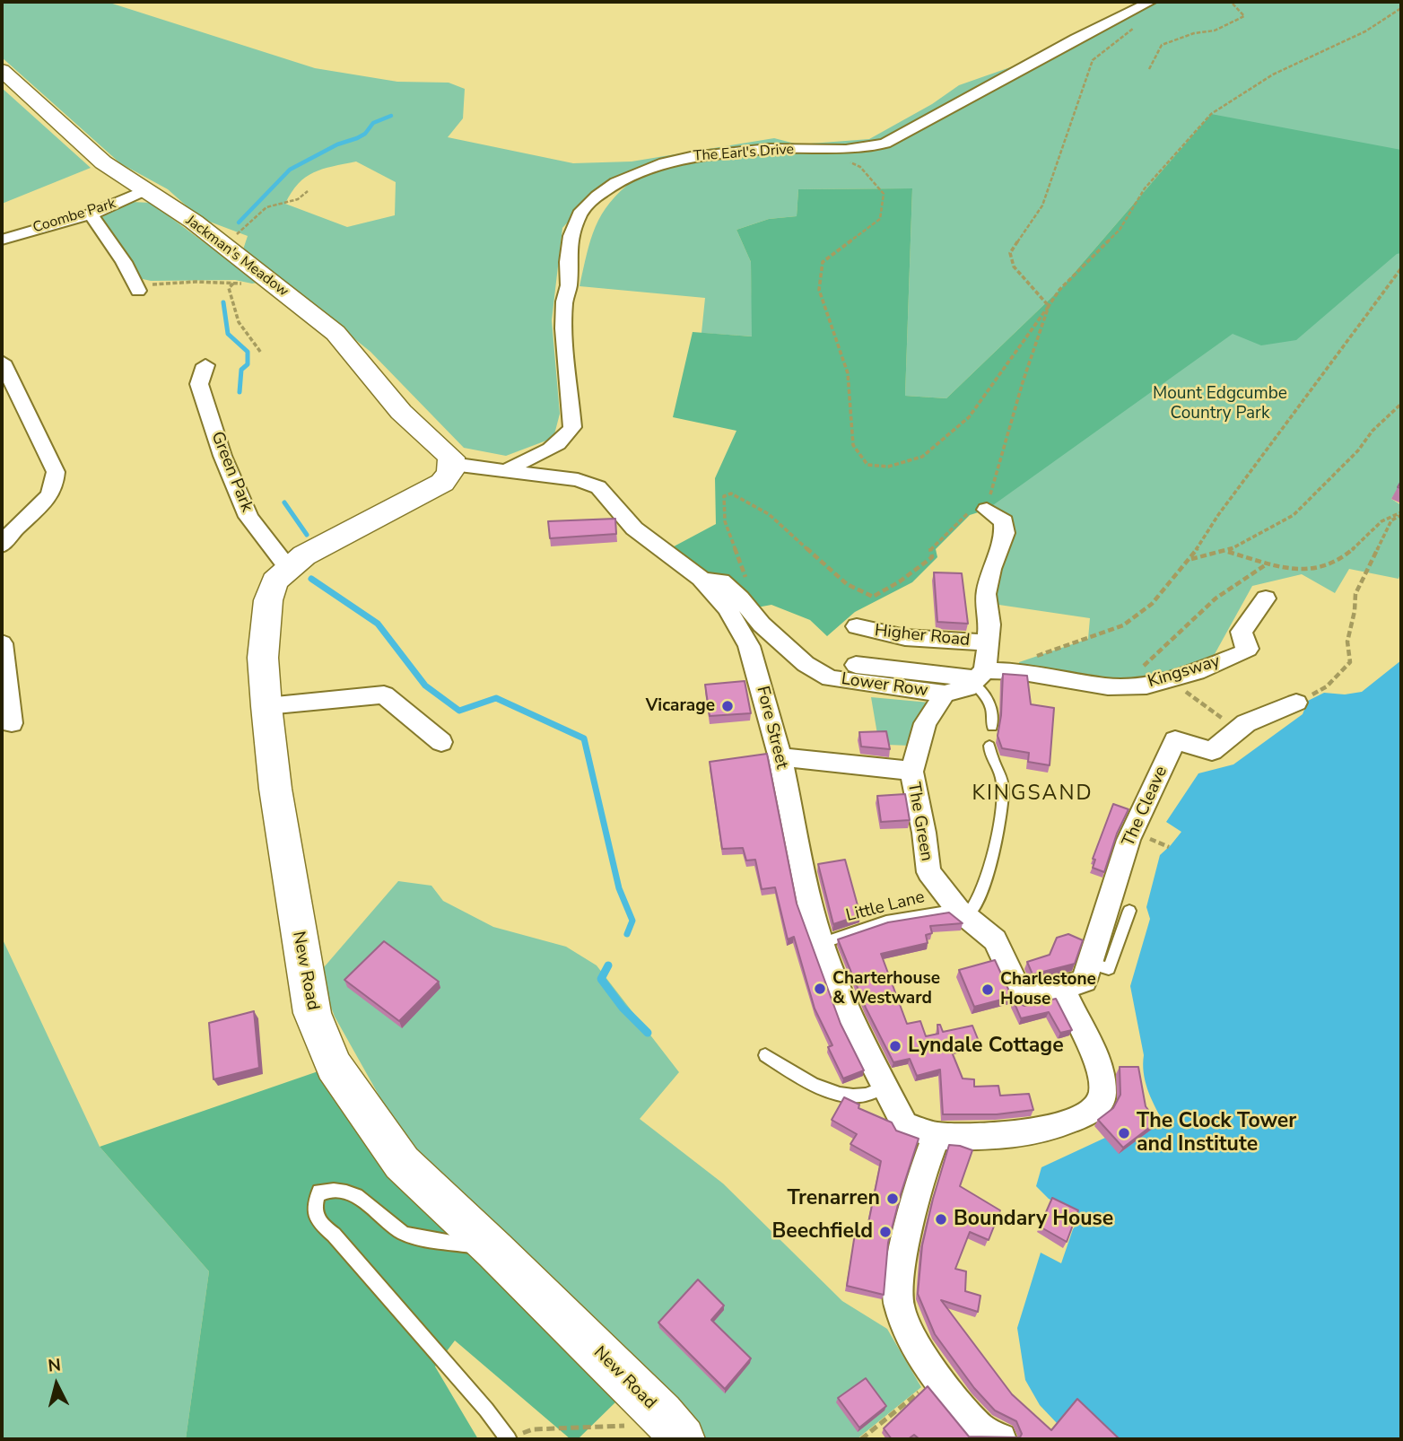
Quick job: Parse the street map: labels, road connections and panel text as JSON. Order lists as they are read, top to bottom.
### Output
{
  "streets": {
    "street": [
      "The Earl's Drive",
      "Coombe Park",
      "Jackman's Meadow",
      "Green Park",
      "Higher Road",
      "Kingsway",
      "Lower Row",
      "Fore Street",
      "The Cleave",
      "The Green",
      "New Road"
    ],
    "lane": ["Little Lane"]
  },
  "crossings": [
    ["The Earl's Drive", "Fore Street"],
    ["Coombe Park", "Jackman's Meadow"],
    ["Jackman's Meadow", "Fore Street"],
    ["Jackman's Meadow", "New Road"],
    ["Green Park", "New Road"],
    ["Kingsway", "Lower Row"],
    ["Lower Row", "Fore Street"],
    ["Lower Row", "The Green"],
    ["Fore Street", "The Cleave"],
    ["Fore Street", "The Green"],
    ["Fore Street", "Little Lane"],
    ["Fore Street", "New Road"],
    ["The Cleave", "The Green"],
    ["The Green", "Little Lane"]
  ],
  "districts": ["KINGSAND"],
  "parks": ["Mount Edgcumbe Country Park"],
  "places": [
    "Vicarage",
    "Charterhouse & Westward",
    "Charlestone House",
    "Lyndale Cottage",
    "The Clock Tower and Institute",
    "Trenarren",
    "Boundary House",
    "Beechfield"
  ],
  "north": "top"
}
